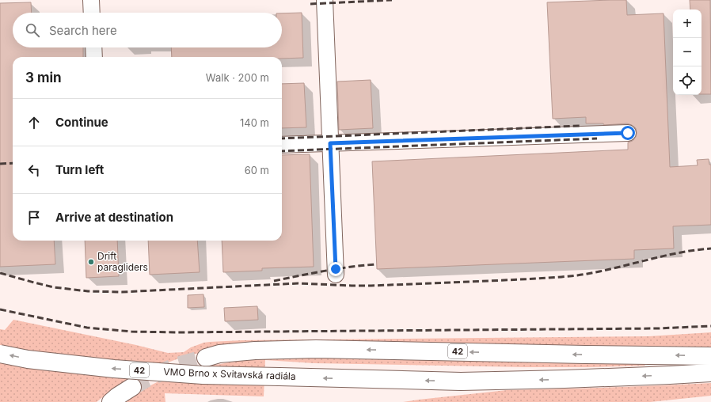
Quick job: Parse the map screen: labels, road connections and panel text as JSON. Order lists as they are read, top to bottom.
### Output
{
  "streets": {
    "highway": ["42", "VMO Brno x Svitavská radiála"]
  },
  "places": ["Drift paragliders"],
  "page": {
    "map_buttons": ["+", "−"],
    "search": "Search here",
    "heading": ["3 min", "Walk · 200 m"],
    "list": [
      ["Continue", "140 m"],
      ["Turn left", "60 m"],
      "Arrive at destination"
    ]
  }
}
